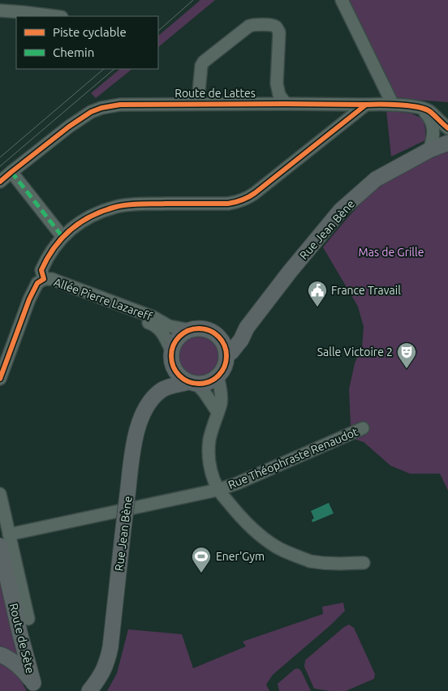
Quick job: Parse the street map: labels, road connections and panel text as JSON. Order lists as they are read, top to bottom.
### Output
{
  "streets": {
    "main road": ["Rue Jean Bène", "Route de Sète"],
    "street": ["Route de Lattes", "Allée Pierre Lazareff", "Rue Théophraste Renaudot"]
  },
  "crossings": [
    ["Rue Jean Bène", "Allée Pierre Lazareff"],
    ["Rue Théophraste Renaudot", "Route de Sète"]
  ],
  "parks": ["Mas de Grille"],
  "places": {
    "public building": ["France Travail"],
    "theatre": ["Salle Victoire 2"],
    "sports": ["Ener'Gym"]
  },
  "legend": ["Piste cyclable", "Chemin"]
}
